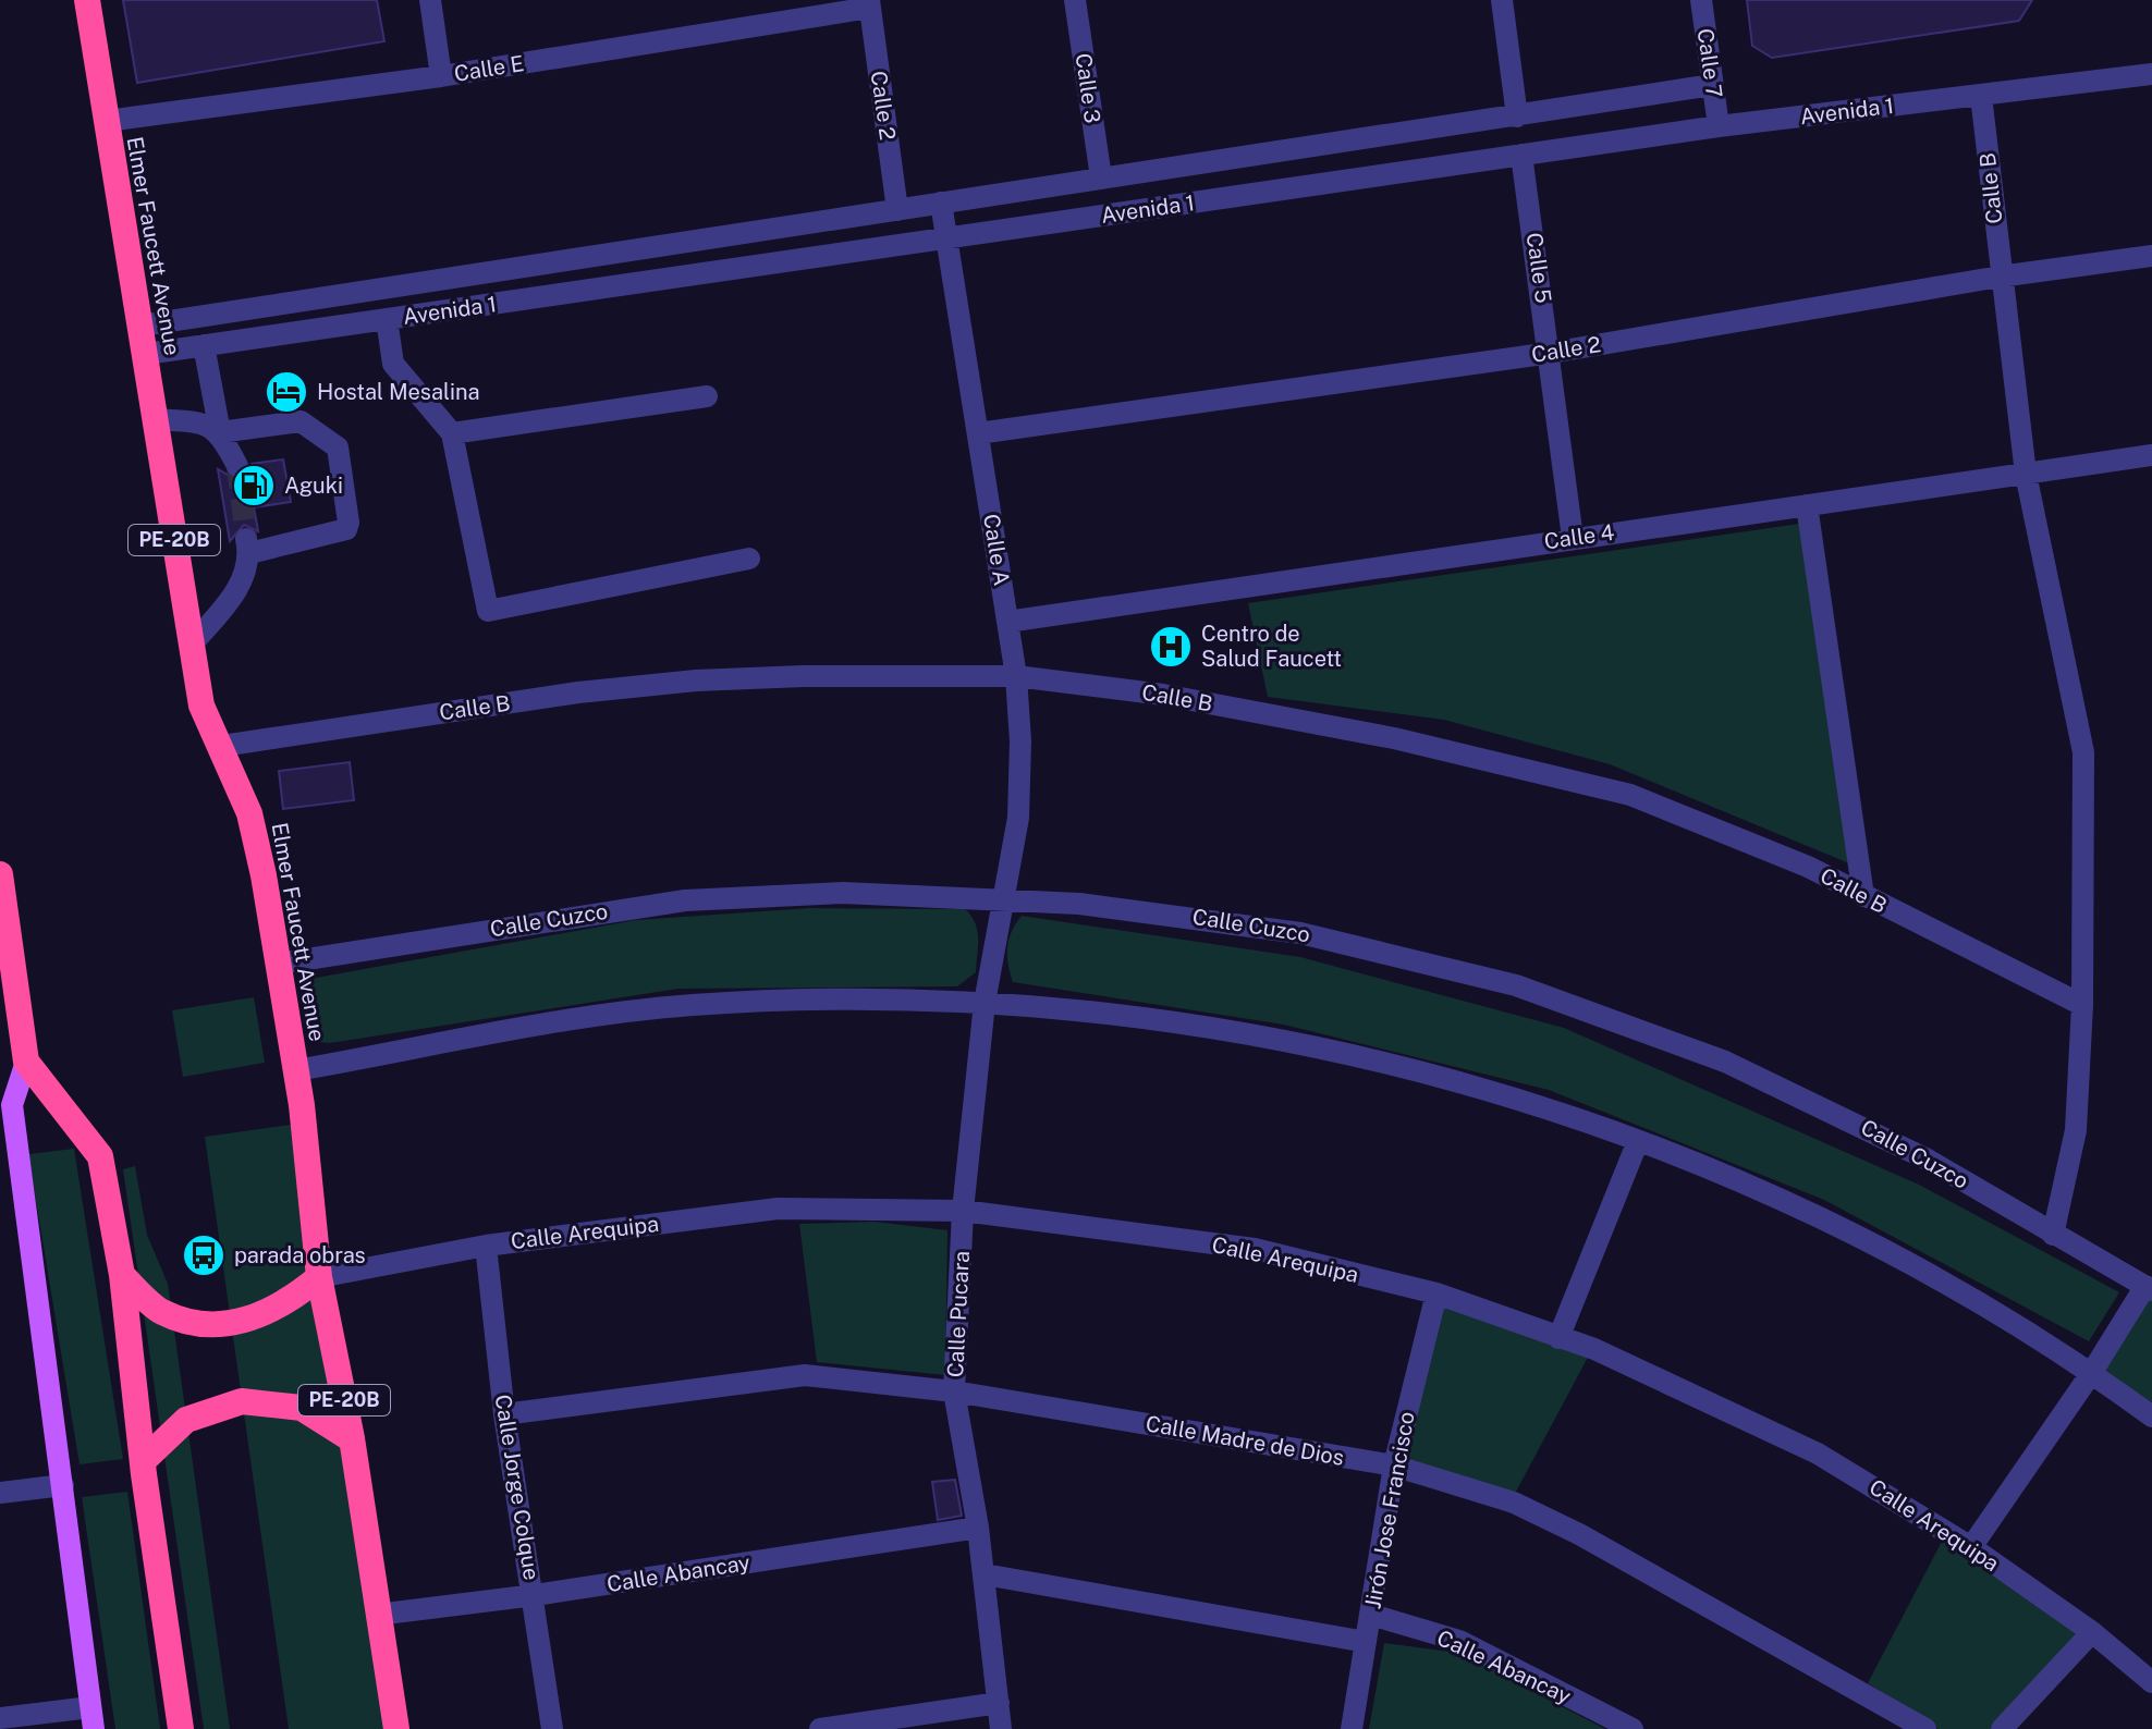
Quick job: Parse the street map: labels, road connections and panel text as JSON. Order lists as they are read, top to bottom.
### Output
{
  "streets": {
    "highway": ["Elmer Faucett Avenue", "PE-20B"],
    "street": [
      "Calle 7",
      "Calle E",
      "Calle 3",
      "Calle 2",
      "Avenida 1",
      "Calle B",
      "Calle 5",
      "Calle 4",
      "Calle A",
      "Calle Cuzco",
      "Calle Arequipa",
      "Calle Pucara",
      "Calle Madre de Dios",
      "Calle Jorge Colque",
      "Jirón Jose Francisco",
      "Calle Abancay"
    ]
  },
  "crossings": [
    ["Calle 7", "Avenida 1"],
    ["Calle E", "Calle 2"],
    ["Calle E", "Elmer Faucett Avenue"],
    ["Calle 3", "Avenida 1"],
    ["Calle 2", "Avenida 1"],
    ["Calle 2", "Calle B"],
    ["Calle 2", "Calle 5"],
    ["Calle 2", "Calle A"],
    ["Avenida 1", "Calle B"],
    ["Avenida 1", "Elmer Faucett Avenue"],
    ["Avenida 1", "Calle 5"],
    ["Avenida 1", "Calle A"],
    ["Calle B", "Elmer Faucett Avenue"],
    ["Calle B", "Calle 4"],
    ["Calle B", "Calle A"],
    ["Calle B", "Calle Cuzco"],
    ["Elmer Faucett Avenue", "Calle Cuzco"],
    ["Elmer Faucett Avenue", "Calle Arequipa"],
    ["Elmer Faucett Avenue", "Calle Abancay"],
    ["Calle 5", "Calle 4"],
    ["Calle 4", "Calle A"],
    ["Calle A", "Calle Cuzco"],
    ["Calle A", "Calle Pucara"],
    ["Calle Cuzco", "Calle Pucara"],
    ["Calle Arequipa", "Calle Pucara"],
    ["Calle Arequipa", "Calle Jorge Colque"],
    ["Calle Arequipa", "Jirón Jose Francisco"],
    ["Calle Pucara", "Calle Madre de Dios"],
    ["Calle Pucara", "Calle Abancay"],
    ["Calle Madre de Dios", "Calle Jorge Colque"],
    ["Calle Madre de Dios", "Jirón Jose Francisco"],
    ["Calle Jorge Colque", "Calle Abancay"],
    ["Jirón Jose Francisco", "Calle Abancay"]
  ],
  "places": {
    "hotel": ["Hostal Mesalina"],
    "fuel station": ["Aguki"],
    "hospital": ["Centro de Salud Faucett"],
    "bus stop": ["parada obras"]
  }
}
